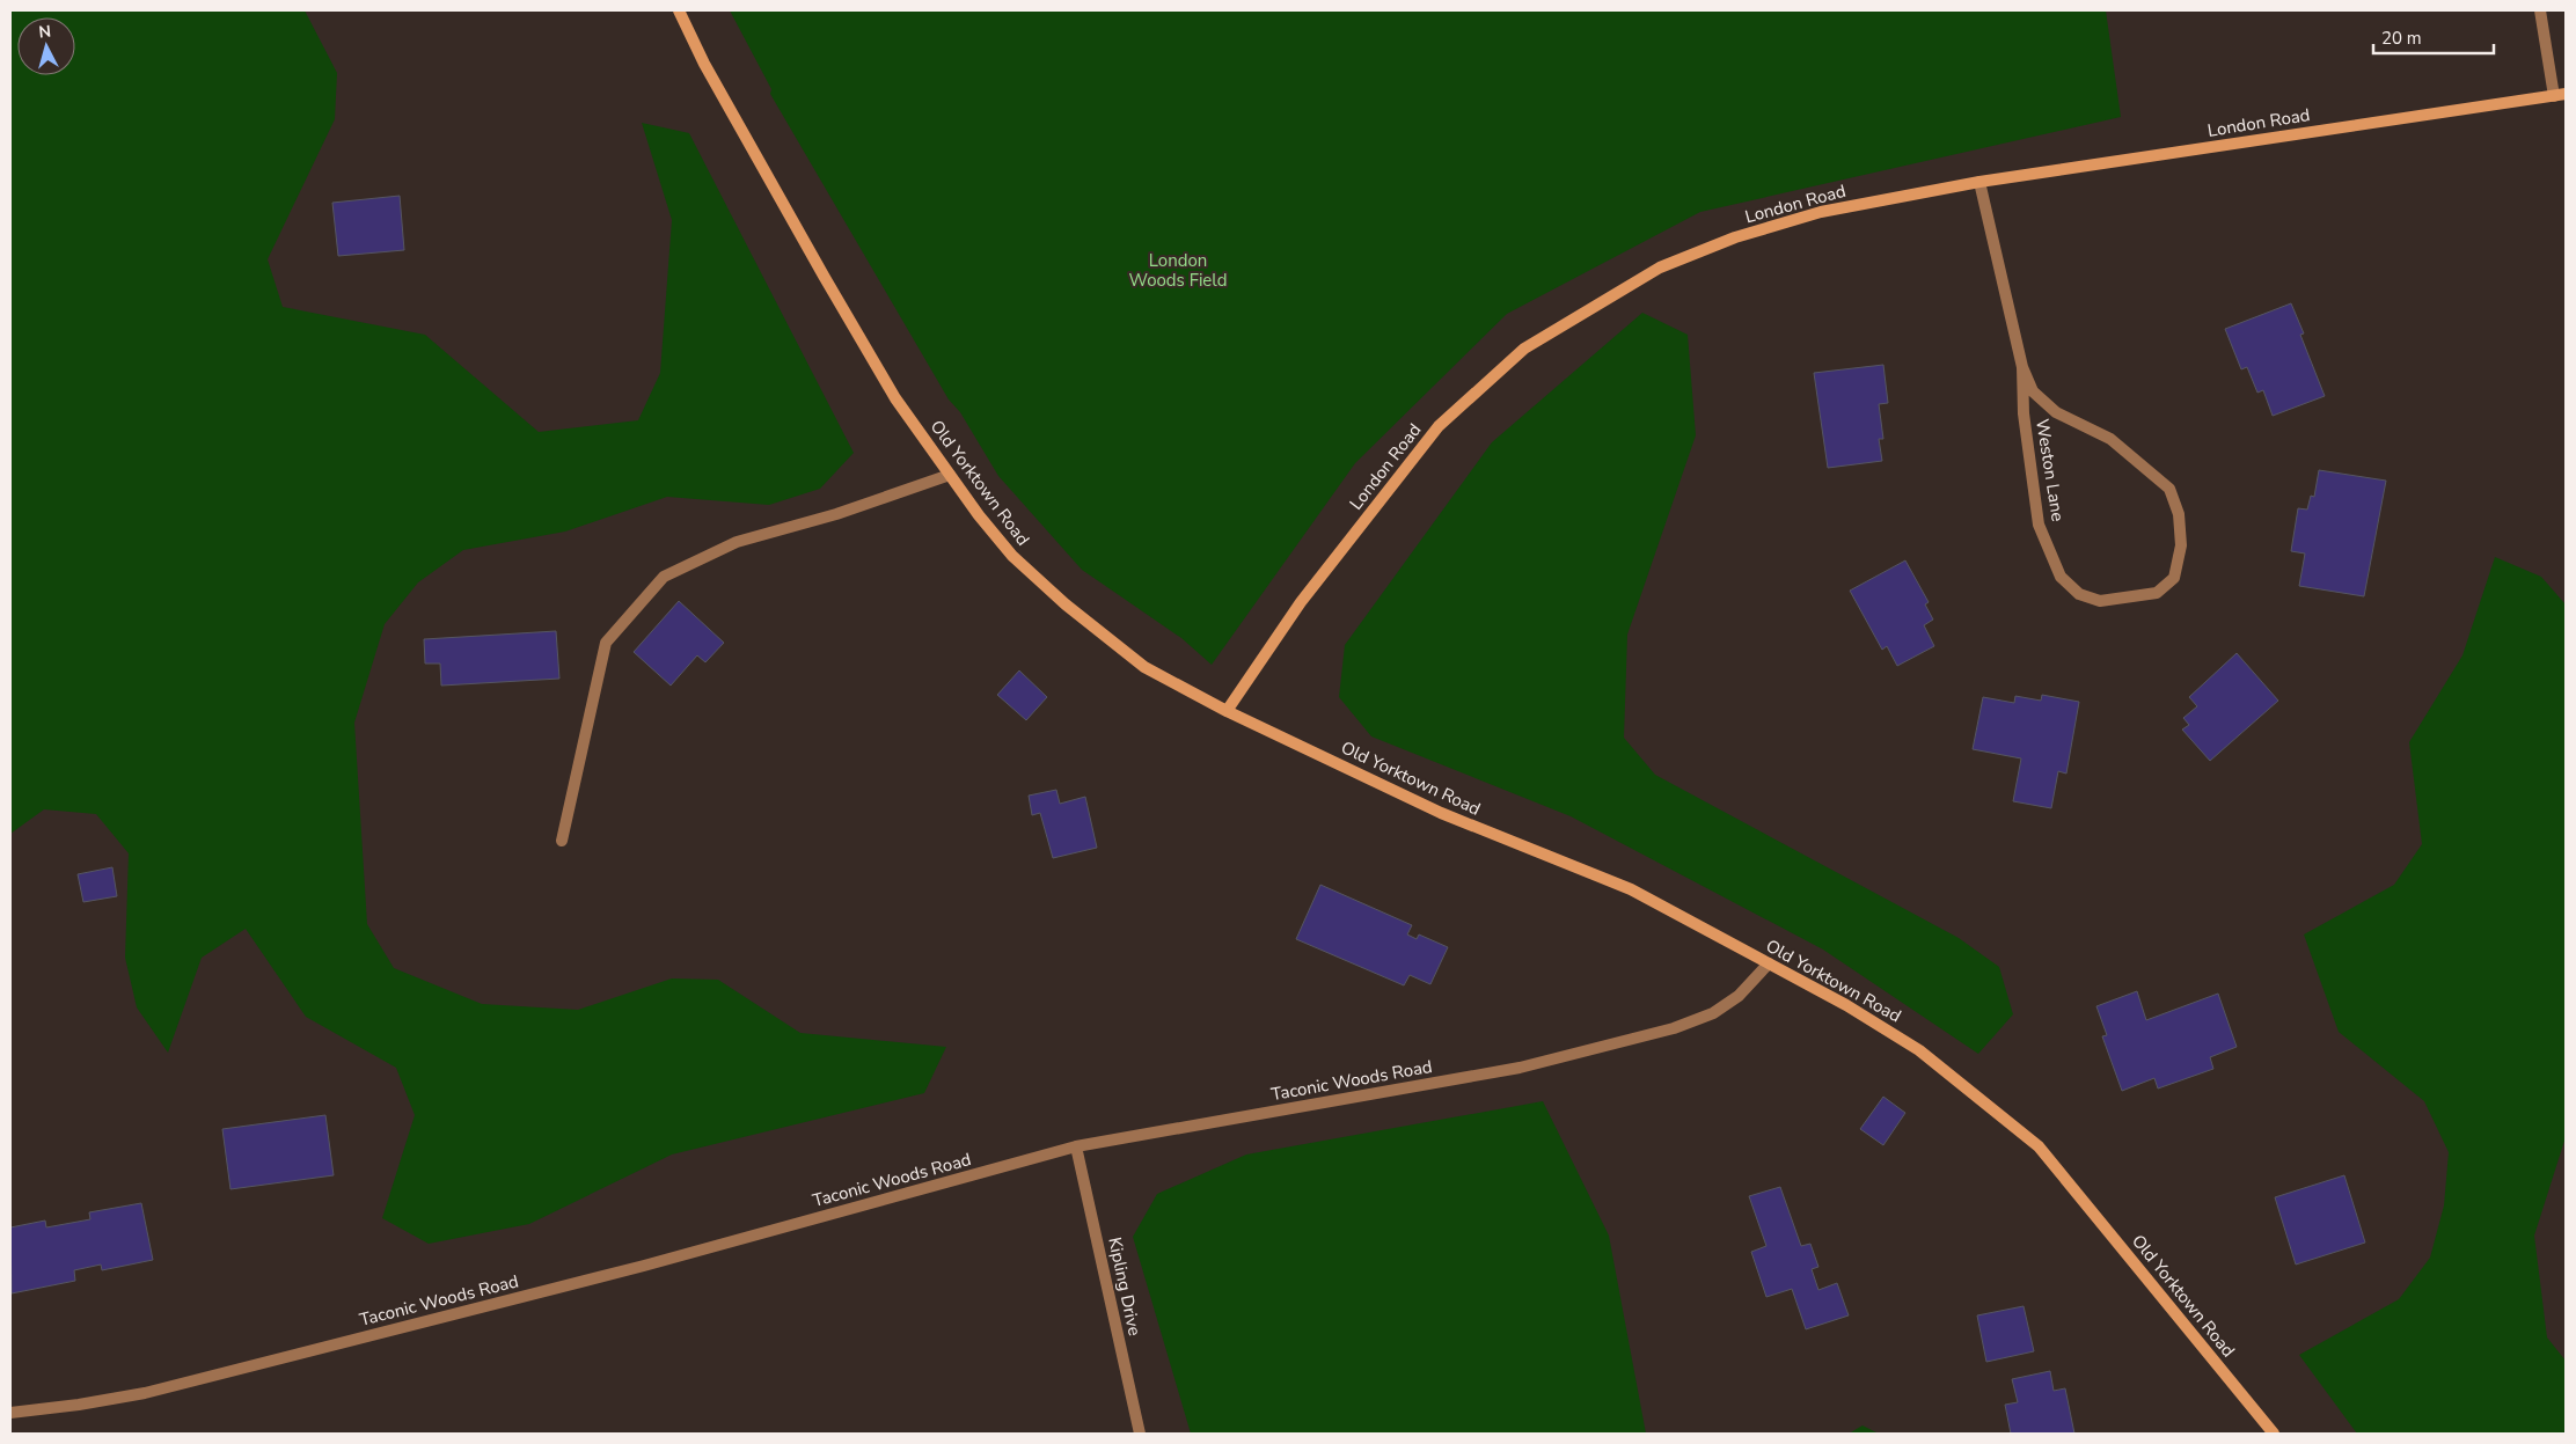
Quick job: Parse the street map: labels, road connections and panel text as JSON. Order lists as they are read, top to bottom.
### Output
{
  "streets": {
    "main road": ["London Road", "Old Yorktown Road"],
    "street": ["Weston Lane", "Taconic Woods Road", "Kipling Drive"]
  },
  "crossings": [
    ["London Road", "Weston Lane"],
    ["London Road", "Old Yorktown Road"],
    ["Old Yorktown Road", "Taconic Woods Road"],
    ["Taconic Woods Road", "Kipling Drive"]
  ],
  "parks": ["London Woods Field"],
  "scale_bar": "20 m",
  "north": "top"
}
